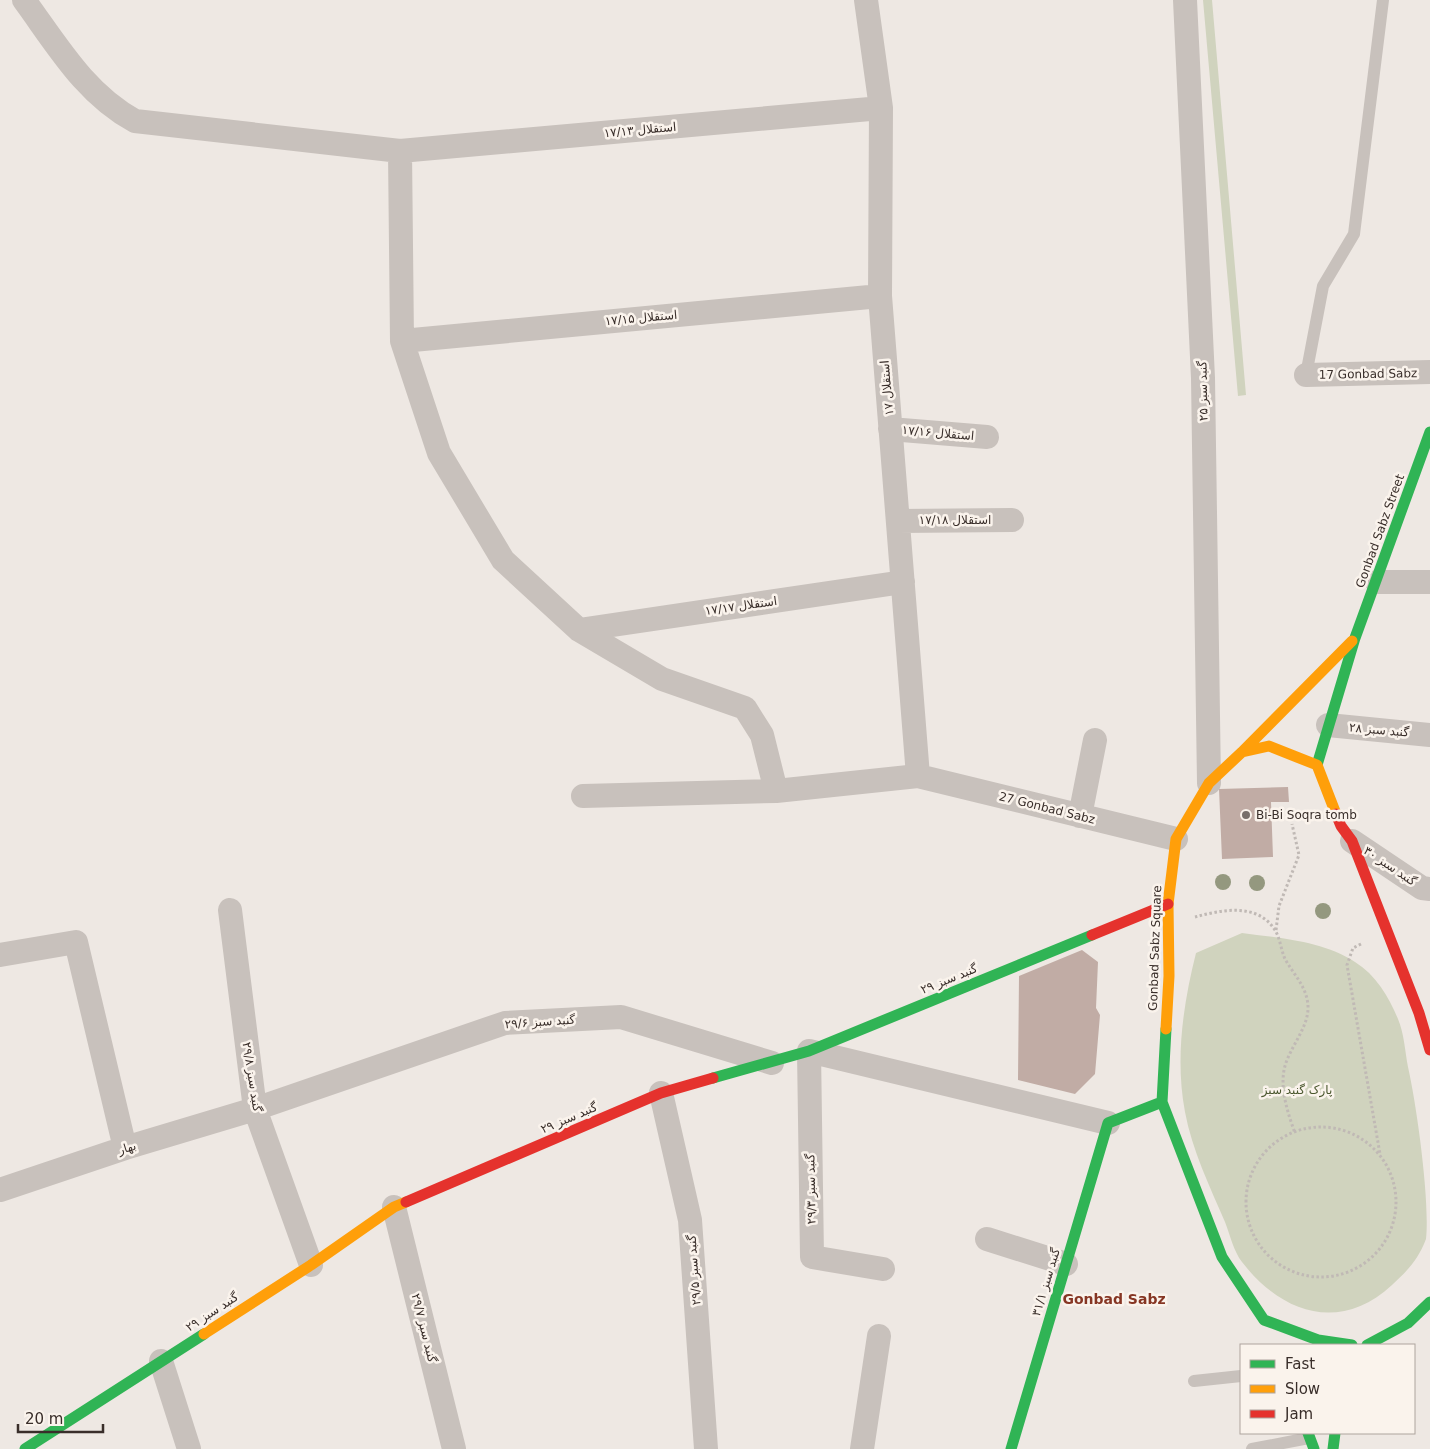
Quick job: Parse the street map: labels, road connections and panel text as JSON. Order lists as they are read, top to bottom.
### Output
{
  "streets": {
    "main road": [
      "Gonbad Sabz Street",
      "Gonbad Sabz Square",
      "گنبد سبز ۲۹",
      "گنبد سبز ۳۱/۱"
    ],
    "street": [
      "استقلال ۱۷/۱۳",
      "استقلال ۱۷/۱۵",
      "17 Gonbad Sabz",
      "استقلال ۱۷",
      "گنبد سبز ۲۵",
      "استقلال ۱۷/۱۶",
      "استقلال ۱۷/۱۸",
      "استقلال ۱۷/۱۷",
      "گنبد سبز ۲۸",
      "27 Gonbad Sabz",
      "گنبد سبز ۳۰",
      "گنبد سبز ۲۹/۶",
      "گنبد سبز ۲۹/۸",
      "بهار",
      "گنبد سبز ۲۹/۳",
      "گنبد سبز ۲۹/۵",
      "گنبد سبز ۲۹/۷"
    ]
  },
  "crossings": [
    ["استقلال ۱۷/۱۳", "استقلال ۱۷"],
    ["استقلال ۱۷/۱۵", "استقلال ۱۷"],
    ["استقلال ۱۷", "استقلال ۱۷/۱۶"],
    ["استقلال ۱۷", "استقلال ۱۷/۱۸"],
    ["استقلال ۱۷", "استقلال ۱۷/۱۷"],
    ["استقلال ۱۷", "27 Gonbad Sabz"],
    ["گنبد سبز ۲۵", "Gonbad Sabz Square"],
    ["Gonbad Sabz Street", "گنبد سبز ۲۸"],
    ["Gonbad Sabz Street", "Gonbad Sabz Square"],
    ["27 Gonbad Sabz", "Gonbad Sabz Square"],
    ["Gonbad Sabz Square", "گنبد سبز ۲۹"],
    ["گنبد سبز ۲۹", "گنبد سبز ۲۹/۶"],
    ["گنبد سبز ۲۹", "گنبد سبز ۲۹/۸"],
    ["گنبد سبز ۲۹", "گنبد سبز ۲۹/۳"],
    ["گنبد سبز ۲۹", "گنبد سبز ۲۹/۵"],
    ["گنبد سبز ۲۹", "گنبد سبز ۲۹/۷"],
    ["گنبد سبز ۲۹/۶", "گنبد سبز ۲۹/۸"],
    ["گنبد سبز ۲۹/۶", "بهار"],
    ["گنبد سبز ۲۹/۸", "بهار"]
  ],
  "districts": ["Gonbad Sabz"],
  "parks": ["پارک گنبد سبز"],
  "places": ["Bi-Bi Soqra tomb"],
  "legend": ["Fast", "Slow", "Jam"],
  "scale_bar": "20 m"
}
